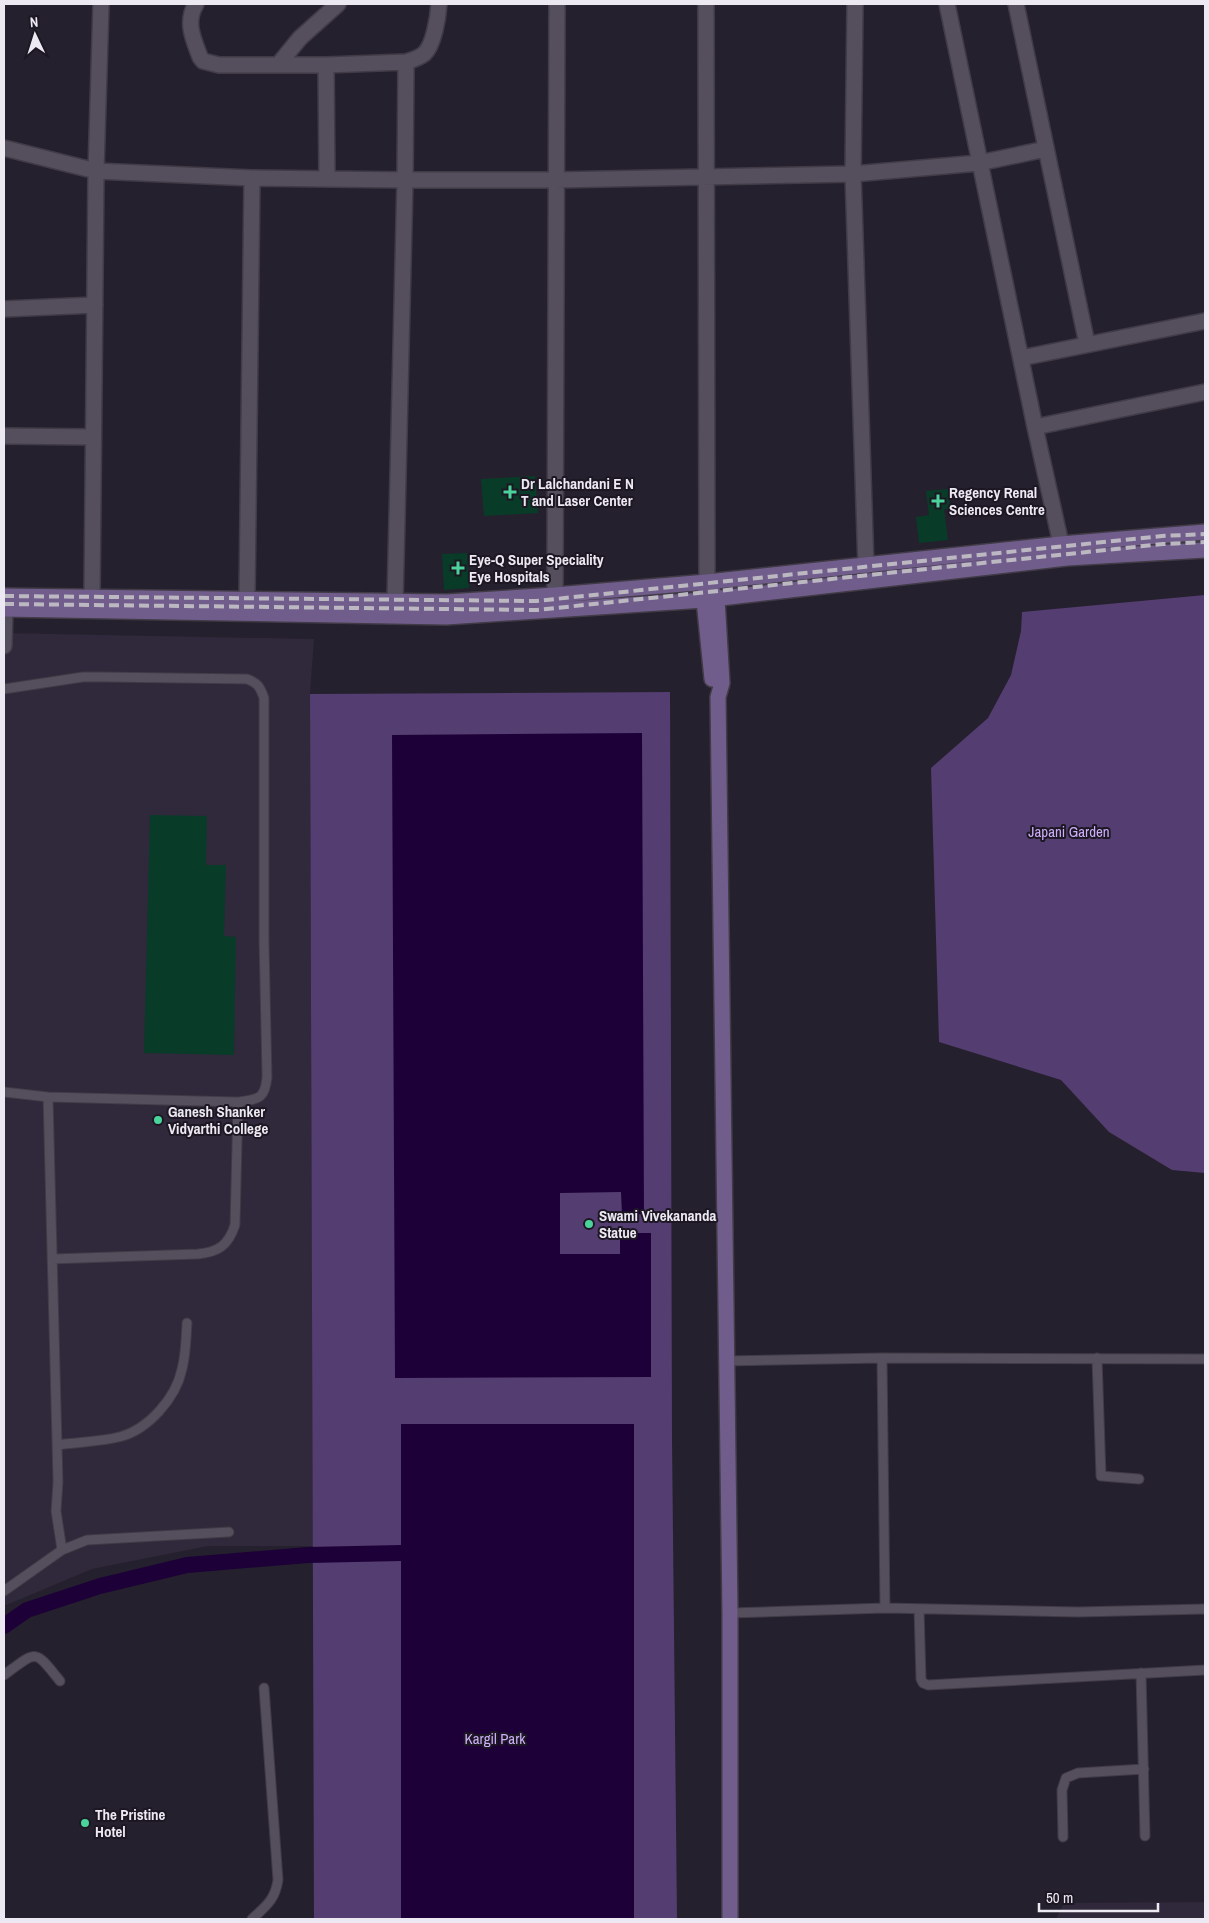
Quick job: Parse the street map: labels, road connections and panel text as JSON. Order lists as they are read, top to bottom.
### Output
{
  "parks": ["Japani Garden", "Kargil Park"],
  "places": {
    "health": ["Dr Lalchandani E N T and Laser Center", "Regency Renal Sciences Centre", "Eye-Q Super Speciality Eye Hospitals"],
    "other": ["Ganesh Shanker Vidyarthi College", "Swami Vivekananda Statue", "The Pristine Hotel"]
  },
  "scale_bar": "50 m",
  "north": "top"
}
